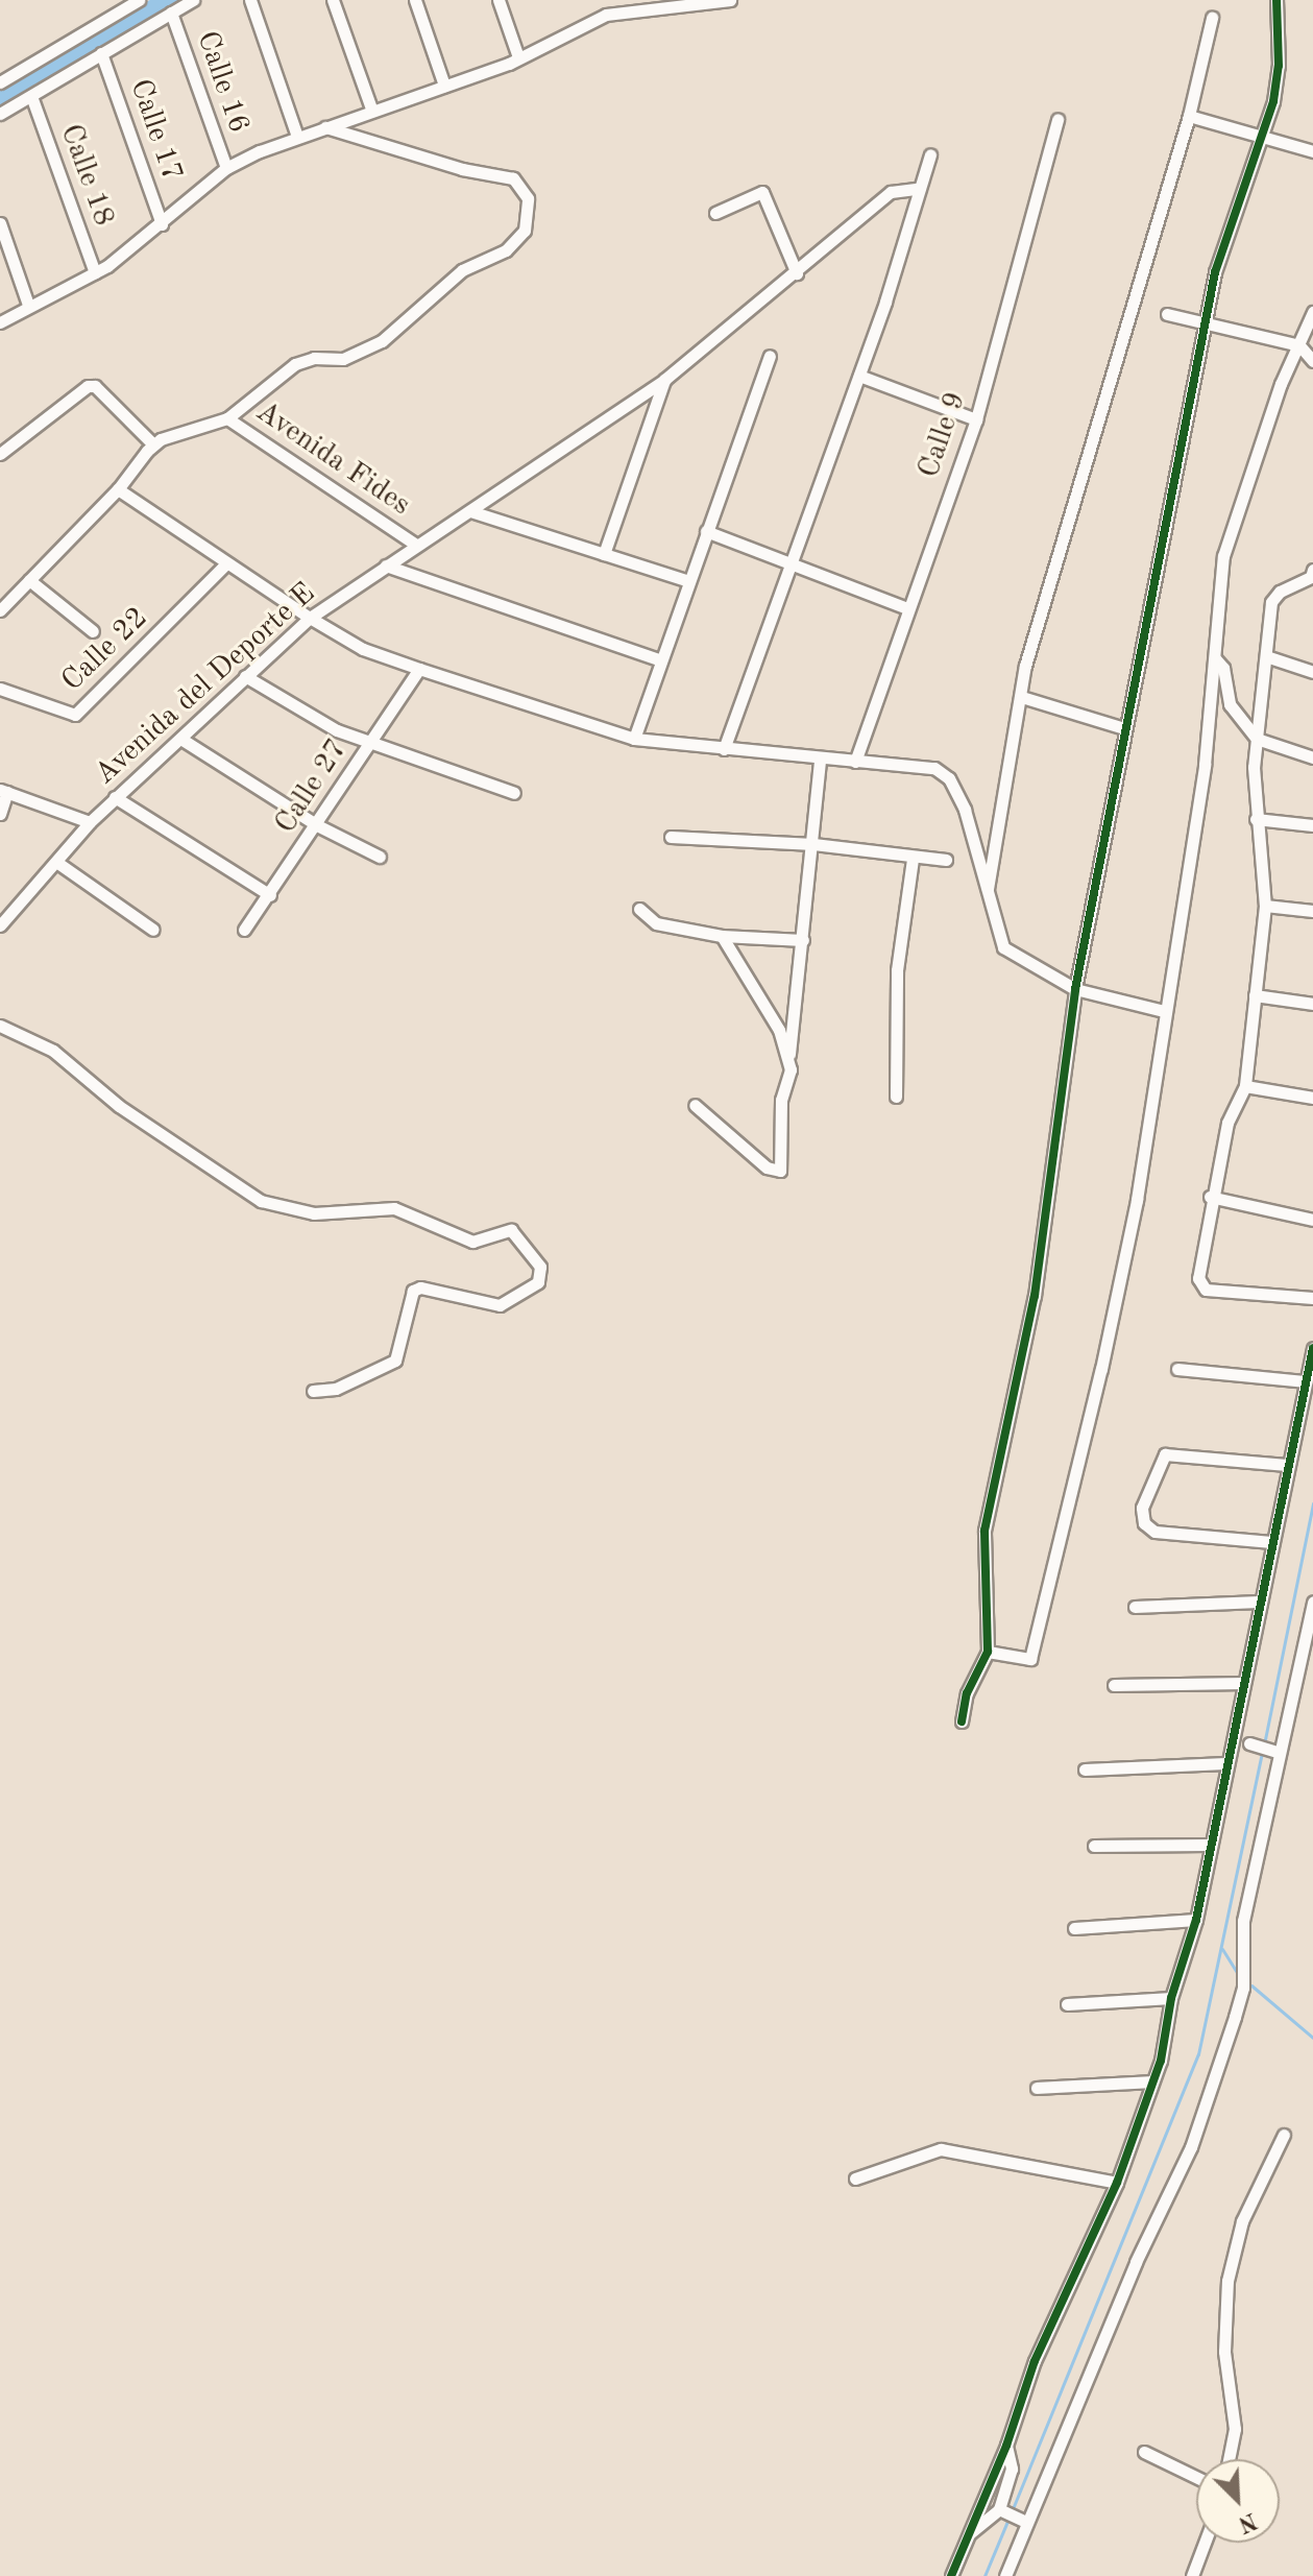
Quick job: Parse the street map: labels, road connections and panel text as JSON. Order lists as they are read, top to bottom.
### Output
{
  "streets": {
    "street": [
      "Calle 16",
      "Calle 17",
      "Calle 18",
      "Calle 9",
      "Avenida Fides",
      "Calle 22",
      "Avenida del Deporte E",
      "Calle 27"
    ]
  },
  "crossings": [
    ["Avenida Fides", "Avenida del Deporte E"]
  ],
  "north": "bottom right"
}
